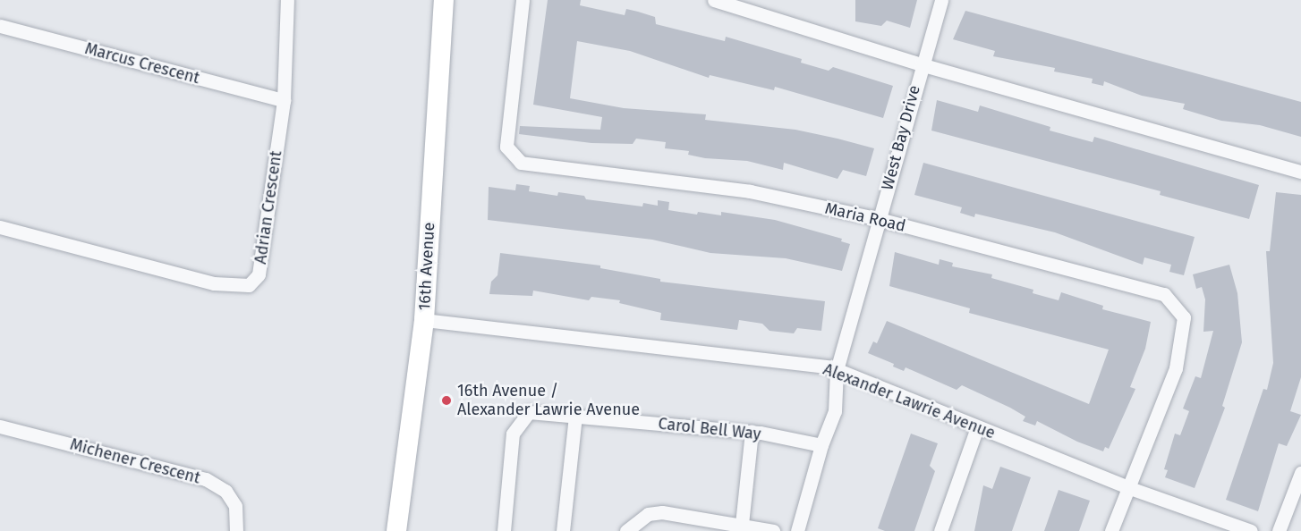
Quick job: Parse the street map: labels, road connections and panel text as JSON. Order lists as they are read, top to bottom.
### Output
{
  "streets": {
    "main road": ["16th Avenue"],
    "street": [
      "Marcus Crescent",
      "West Bay Drive",
      "Adrian Crescent",
      "Maria Road",
      "Alexander Lawrie Avenue",
      "Carol Bell Way",
      "Michener Crescent"
    ]
  },
  "crossings": [
    ["Marcus Crescent", "Adrian Crescent"],
    ["West Bay Drive", "Maria Road"],
    ["West Bay Drive", "Alexander Lawrie Avenue"],
    ["West Bay Drive", "Carol Bell Way"],
    ["Maria Road", "Alexander Lawrie Avenue"],
    ["16th Avenue", "Alexander Lawrie Avenue"]
  ],
  "places": ["16th Avenue / Alexander Lawrie Avenue"]
}
